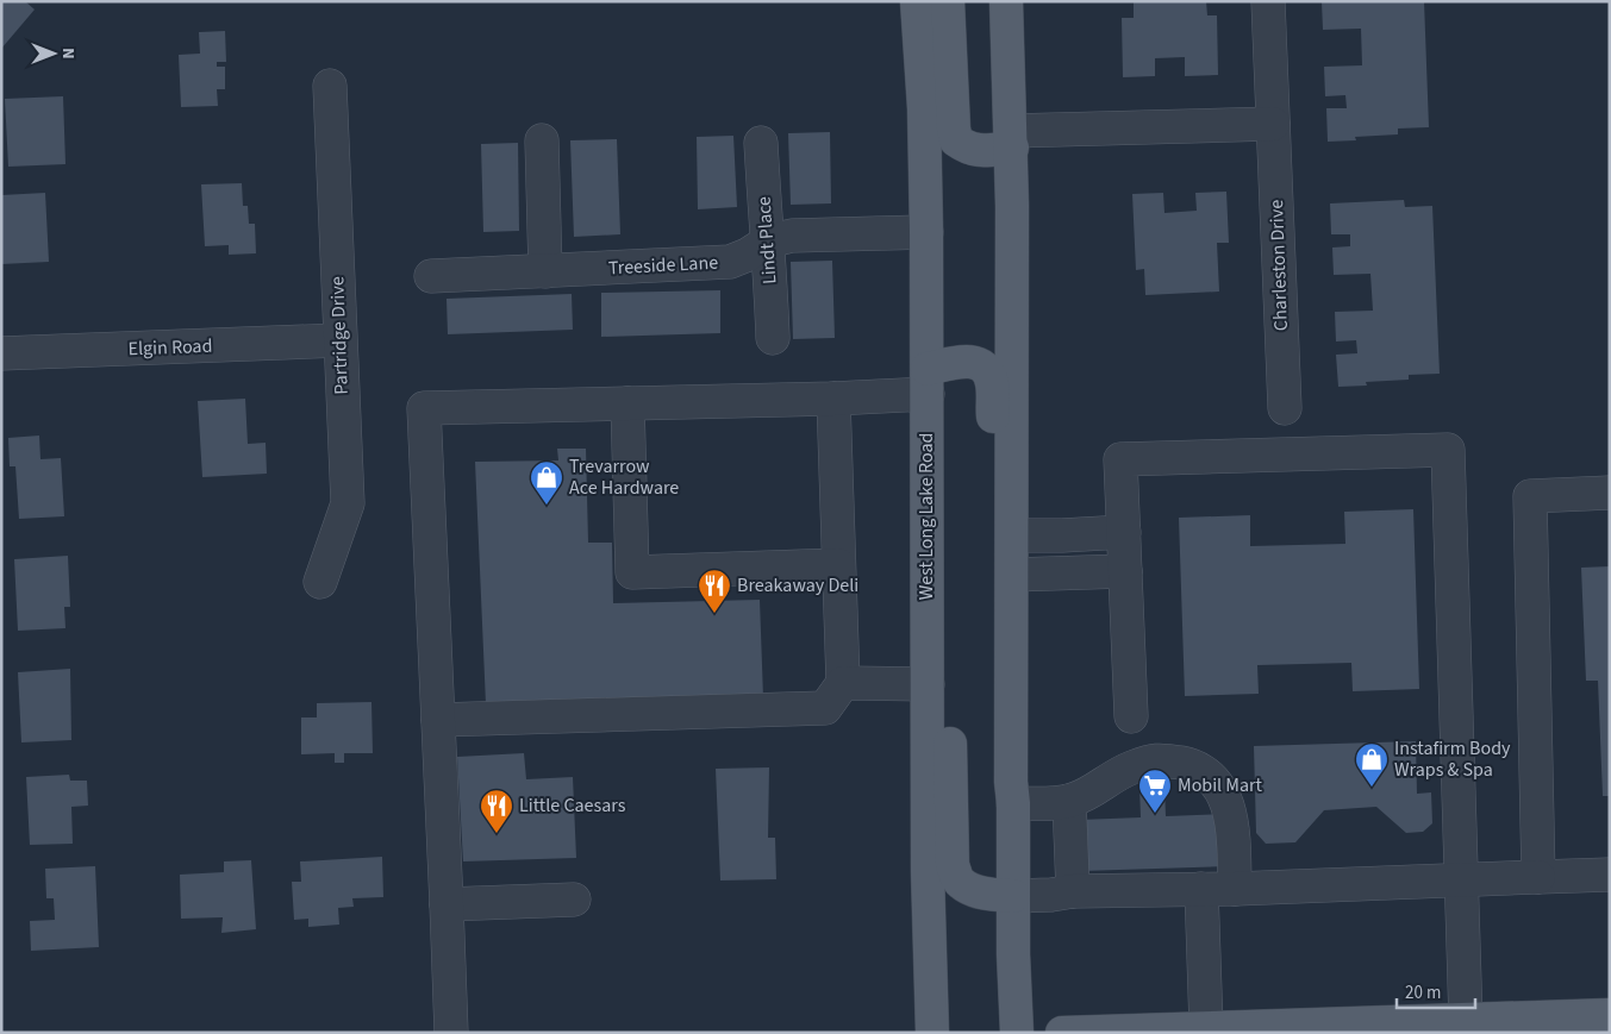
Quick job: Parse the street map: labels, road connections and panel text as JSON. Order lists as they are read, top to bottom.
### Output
{
  "streets": {
    "main road": ["West Long Lake Road"],
    "street": [
      "Lindt Place",
      "Treeside Lane",
      "Charleston Drive",
      "Partridge Drive",
      "Elgin Road"
    ]
  },
  "crossings": [
    ["Lindt Place", "Treeside Lane"],
    ["Treeside Lane", "West Long Lake Road"],
    ["Partridge Drive", "Elgin Road"]
  ],
  "places": {
    "shop": ["Trevarrow Ace Hardware", "Instafirm Body Wraps & Spa"],
    "restaurant": ["Breakaway Deli", "Little Caesars"],
    "supermarket": ["Mobil Mart"]
  },
  "scale_bar": "20 m",
  "north": "right"
}
